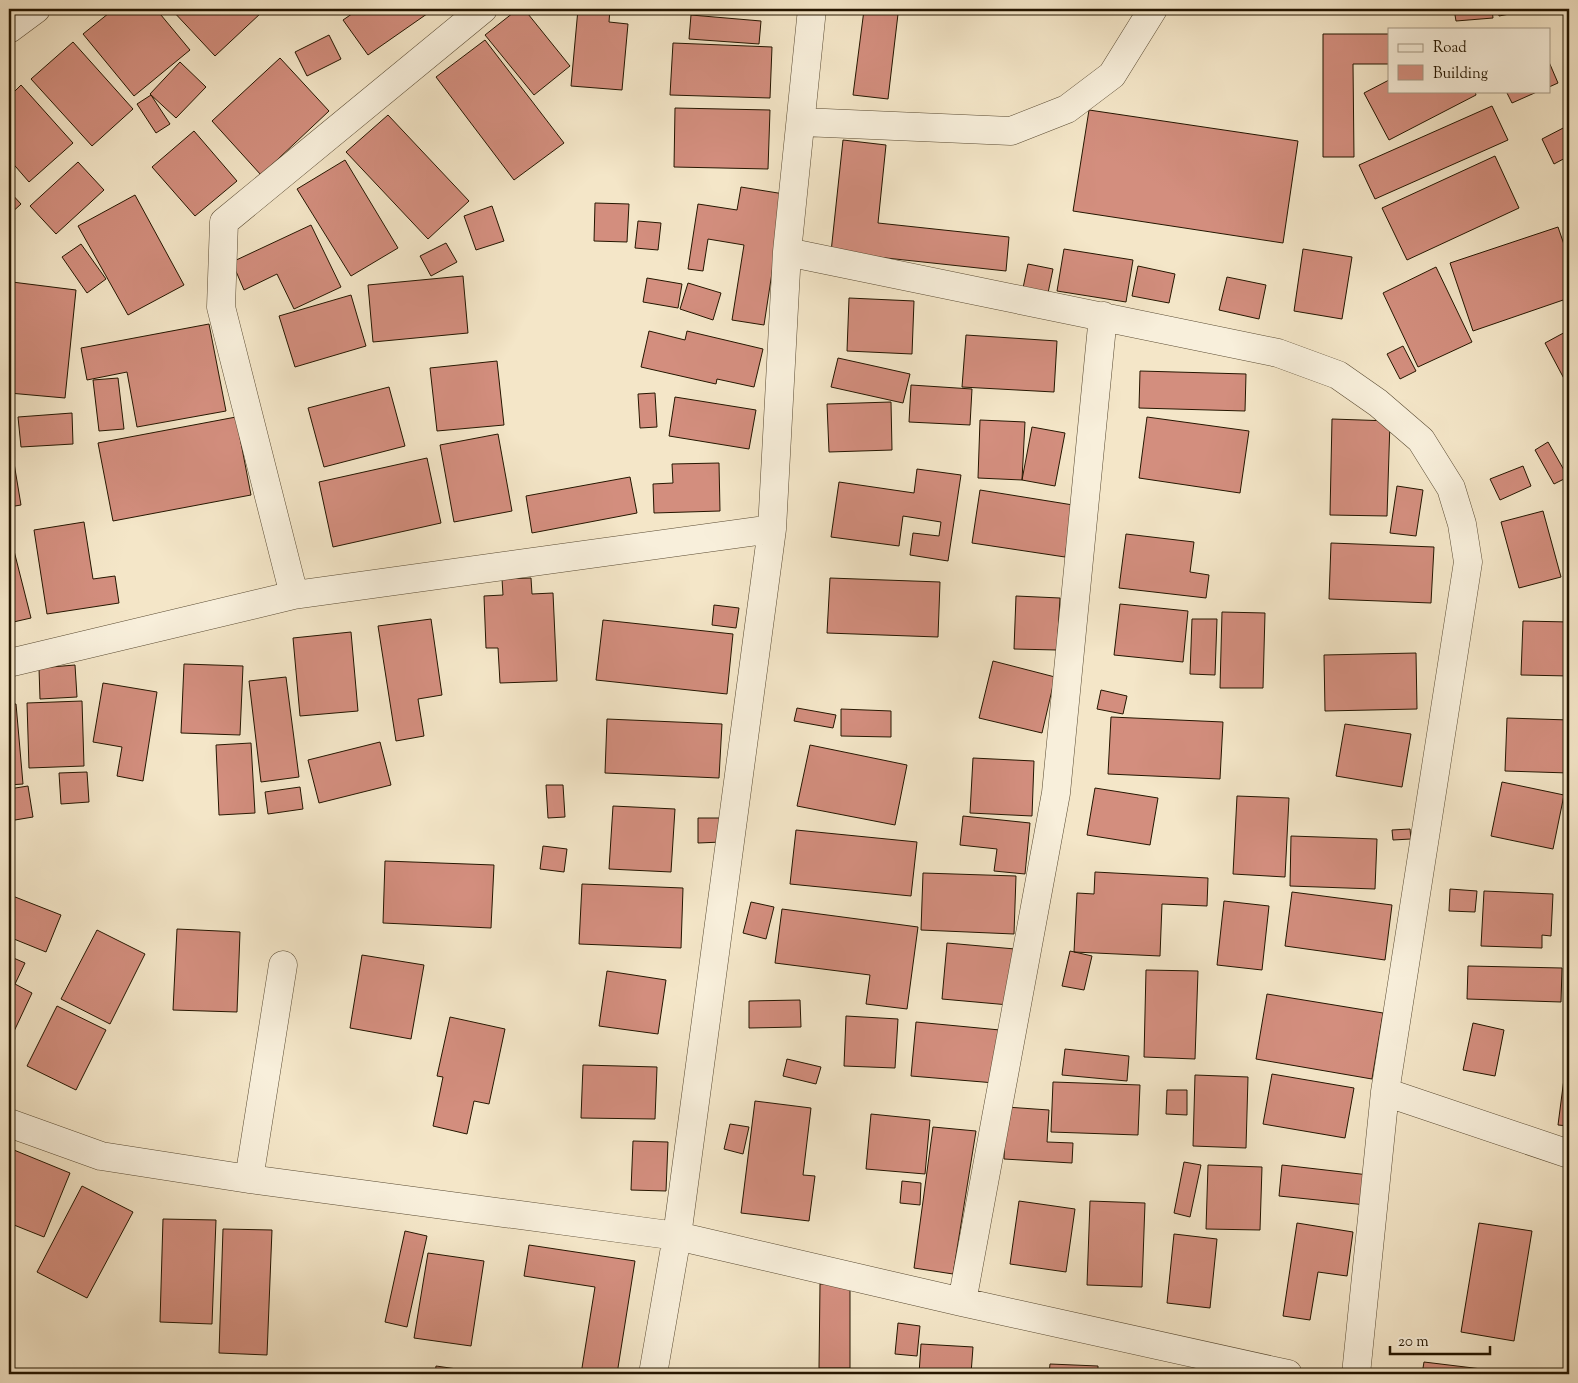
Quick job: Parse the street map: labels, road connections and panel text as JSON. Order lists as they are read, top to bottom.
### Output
{
  "legend": ["Road", "Building"],
  "scale_bar": "20 m"
}
